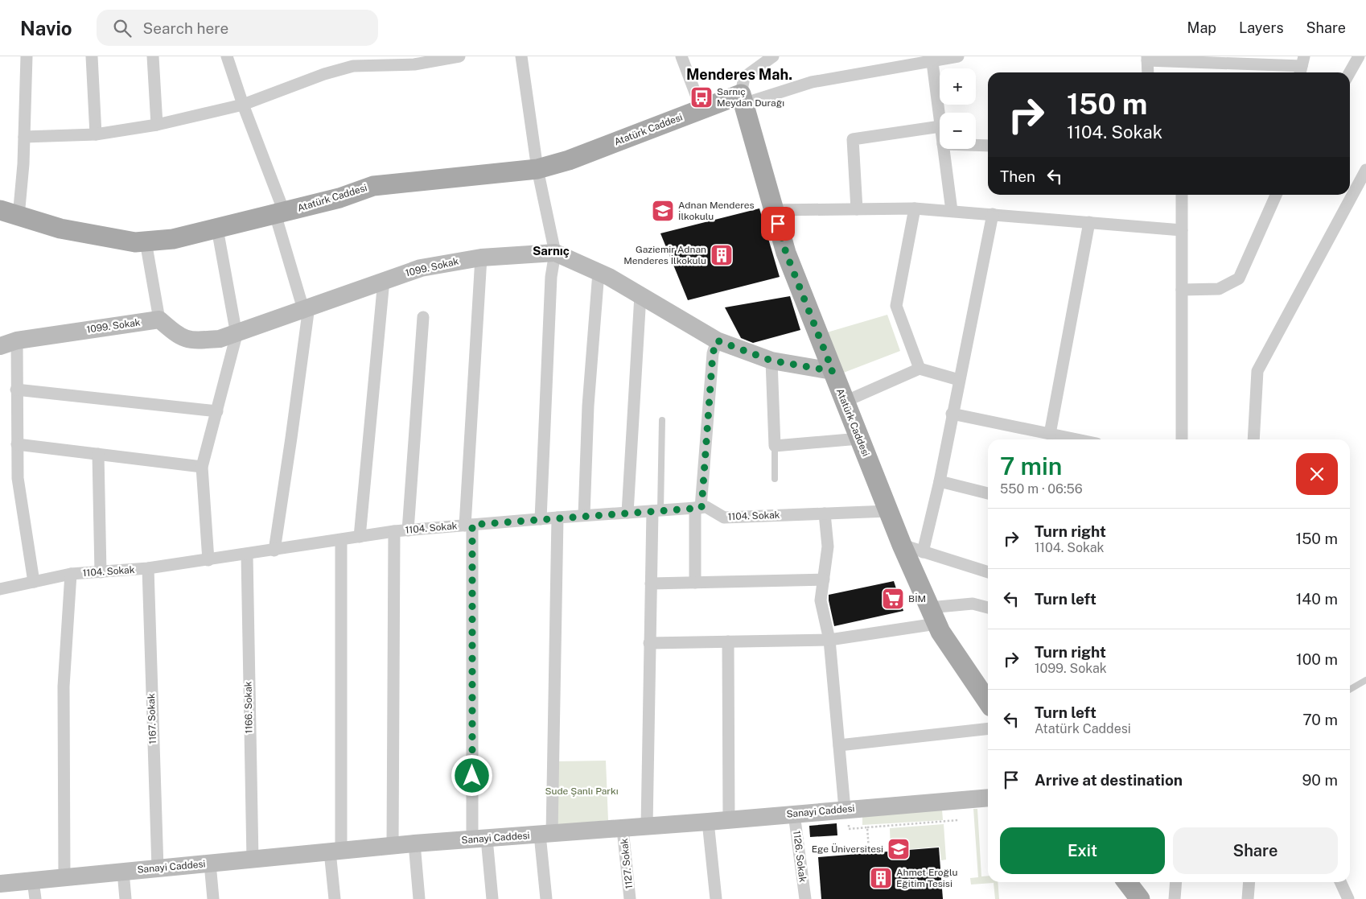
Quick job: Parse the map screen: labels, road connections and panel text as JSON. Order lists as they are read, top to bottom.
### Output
{
  "streets": {
    "main road": ["Atatürk Caddesi"],
    "street": [
      "1099. Sokak",
      "1104. Sokak",
      "1166. Sokak",
      "1167. Sokak",
      "Sanayi Caddesi",
      "1126. Sokak",
      "1127. Sokak"
    ]
  },
  "crossings": [
    ["Atatürk Caddesi", "1099. Sokak"],
    ["Atatürk Caddesi", "1104. Sokak"],
    ["1104. Sokak", "1166. Sokak"],
    ["1104. Sokak", "1167. Sokak"],
    ["1166. Sokak", "Sanayi Caddesi"],
    ["1167. Sokak", "Sanayi Caddesi"],
    ["Sanayi Caddesi", "1126. Sokak"],
    ["Sanayi Caddesi", "1127. Sokak"]
  ],
  "districts": ["Menderes Mah.", "Sarnıç"],
  "parks": ["Sude Şanlı Parkı"],
  "places": {
    "bus stop": ["Sarnıç Meydan Durağı"],
    "school or university": ["Adnan Menderes İlkokulu", "Ege Üniversitesi"],
    "building": ["Gaziemir Adnan Menderes İlkokulu", "Ahmet Eroğlu Eğitim Tesisi"],
    "supermarket": ["BİM"]
  },
  "page": {
    "header": "Navio",
    "search": "Search here",
    "nav": ["Map", "Layers", "Share"],
    "map_buttons": ["+", "−"],
    "turn": ["150 m", "1104. Sokak"],
    "then": "Then",
    "heading": ["7 min", "550 m · 06:56"],
    "list": [
      {
        "name": "Turn right",
        "note": "1104. Sokak",
        "value": "150 m"
      },
      {
        "name": "Turn left",
        "value": "140 m"
      },
      {
        "name": "Turn right",
        "note": "1099. Sokak",
        "value": "100 m"
      },
      {
        "name": "Turn left",
        "note": "Atatürk Caddesi",
        "value": "70 m"
      },
      {
        "name": "Arrive at destination",
        "value": "90 m"
      }
    ],
    "buttons": ["Exit", "Share"]
  }
}
